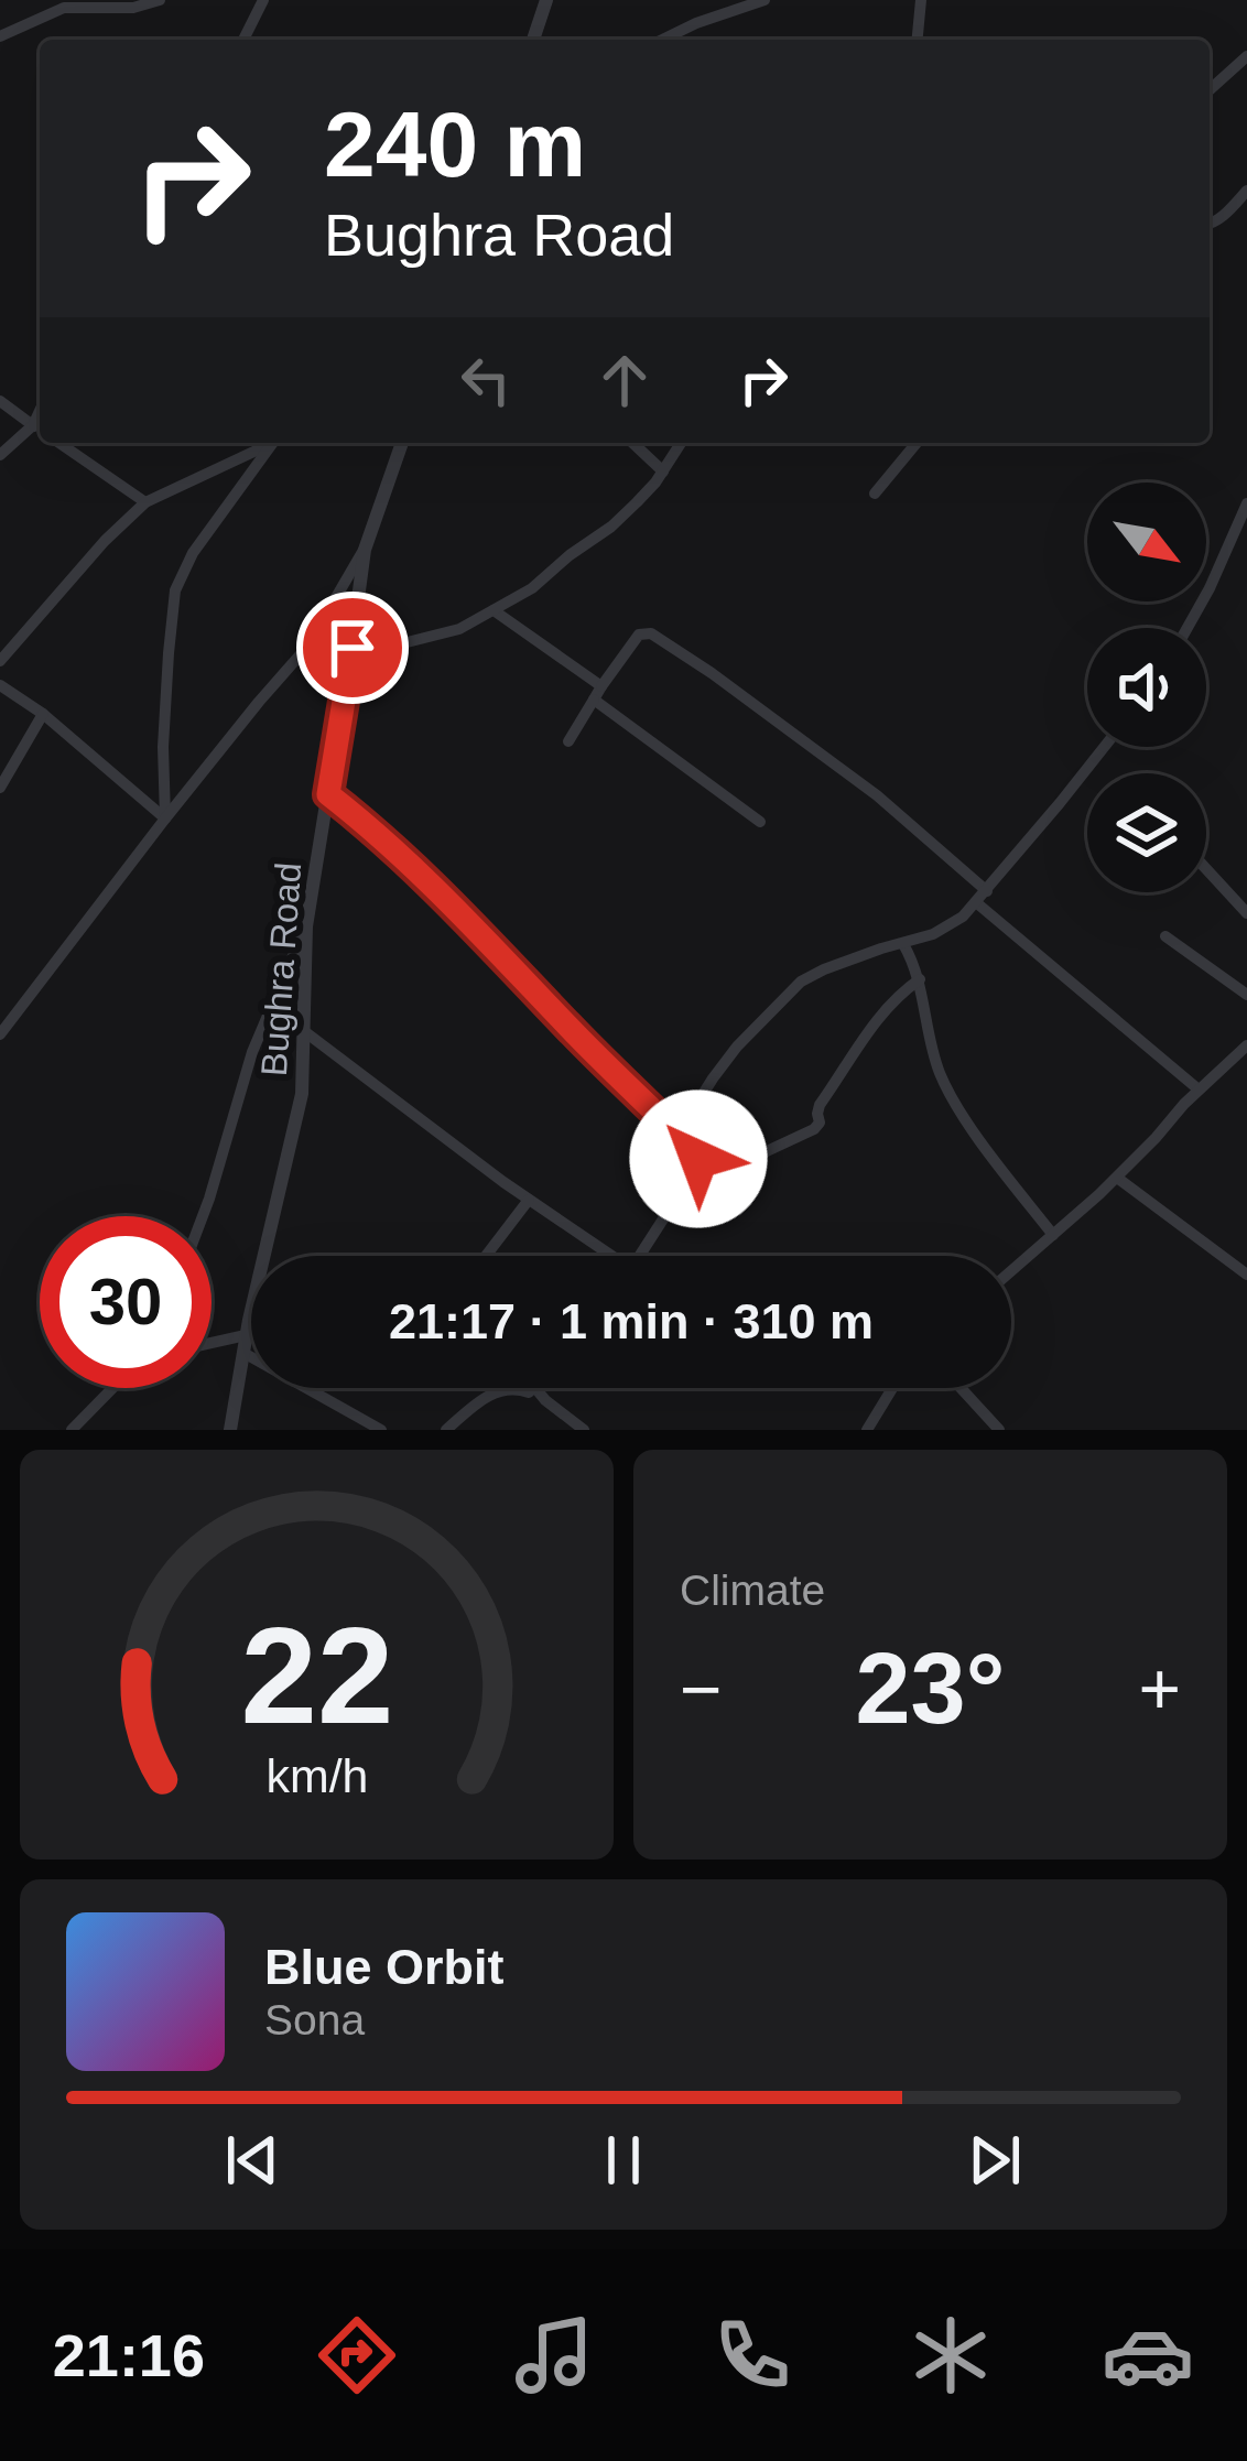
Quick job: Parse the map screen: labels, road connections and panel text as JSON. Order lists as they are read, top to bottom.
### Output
{
  "streets": {
    "street": ["Bughra Road"]
  },
  "north": "bottom right",
  "page": {
    "turn": ["240 m", "Bughra Road"],
    "limit": "30",
    "trip": "21:17 · 1 min · 310 m",
    "tile": "Climate",
    "heat": ["−", "23°", "+"],
    "song": ["Blue Orbit", "Sona"],
    "tabs": "21:16",
    "gauge": ["22", "km/h"]
  }
}
